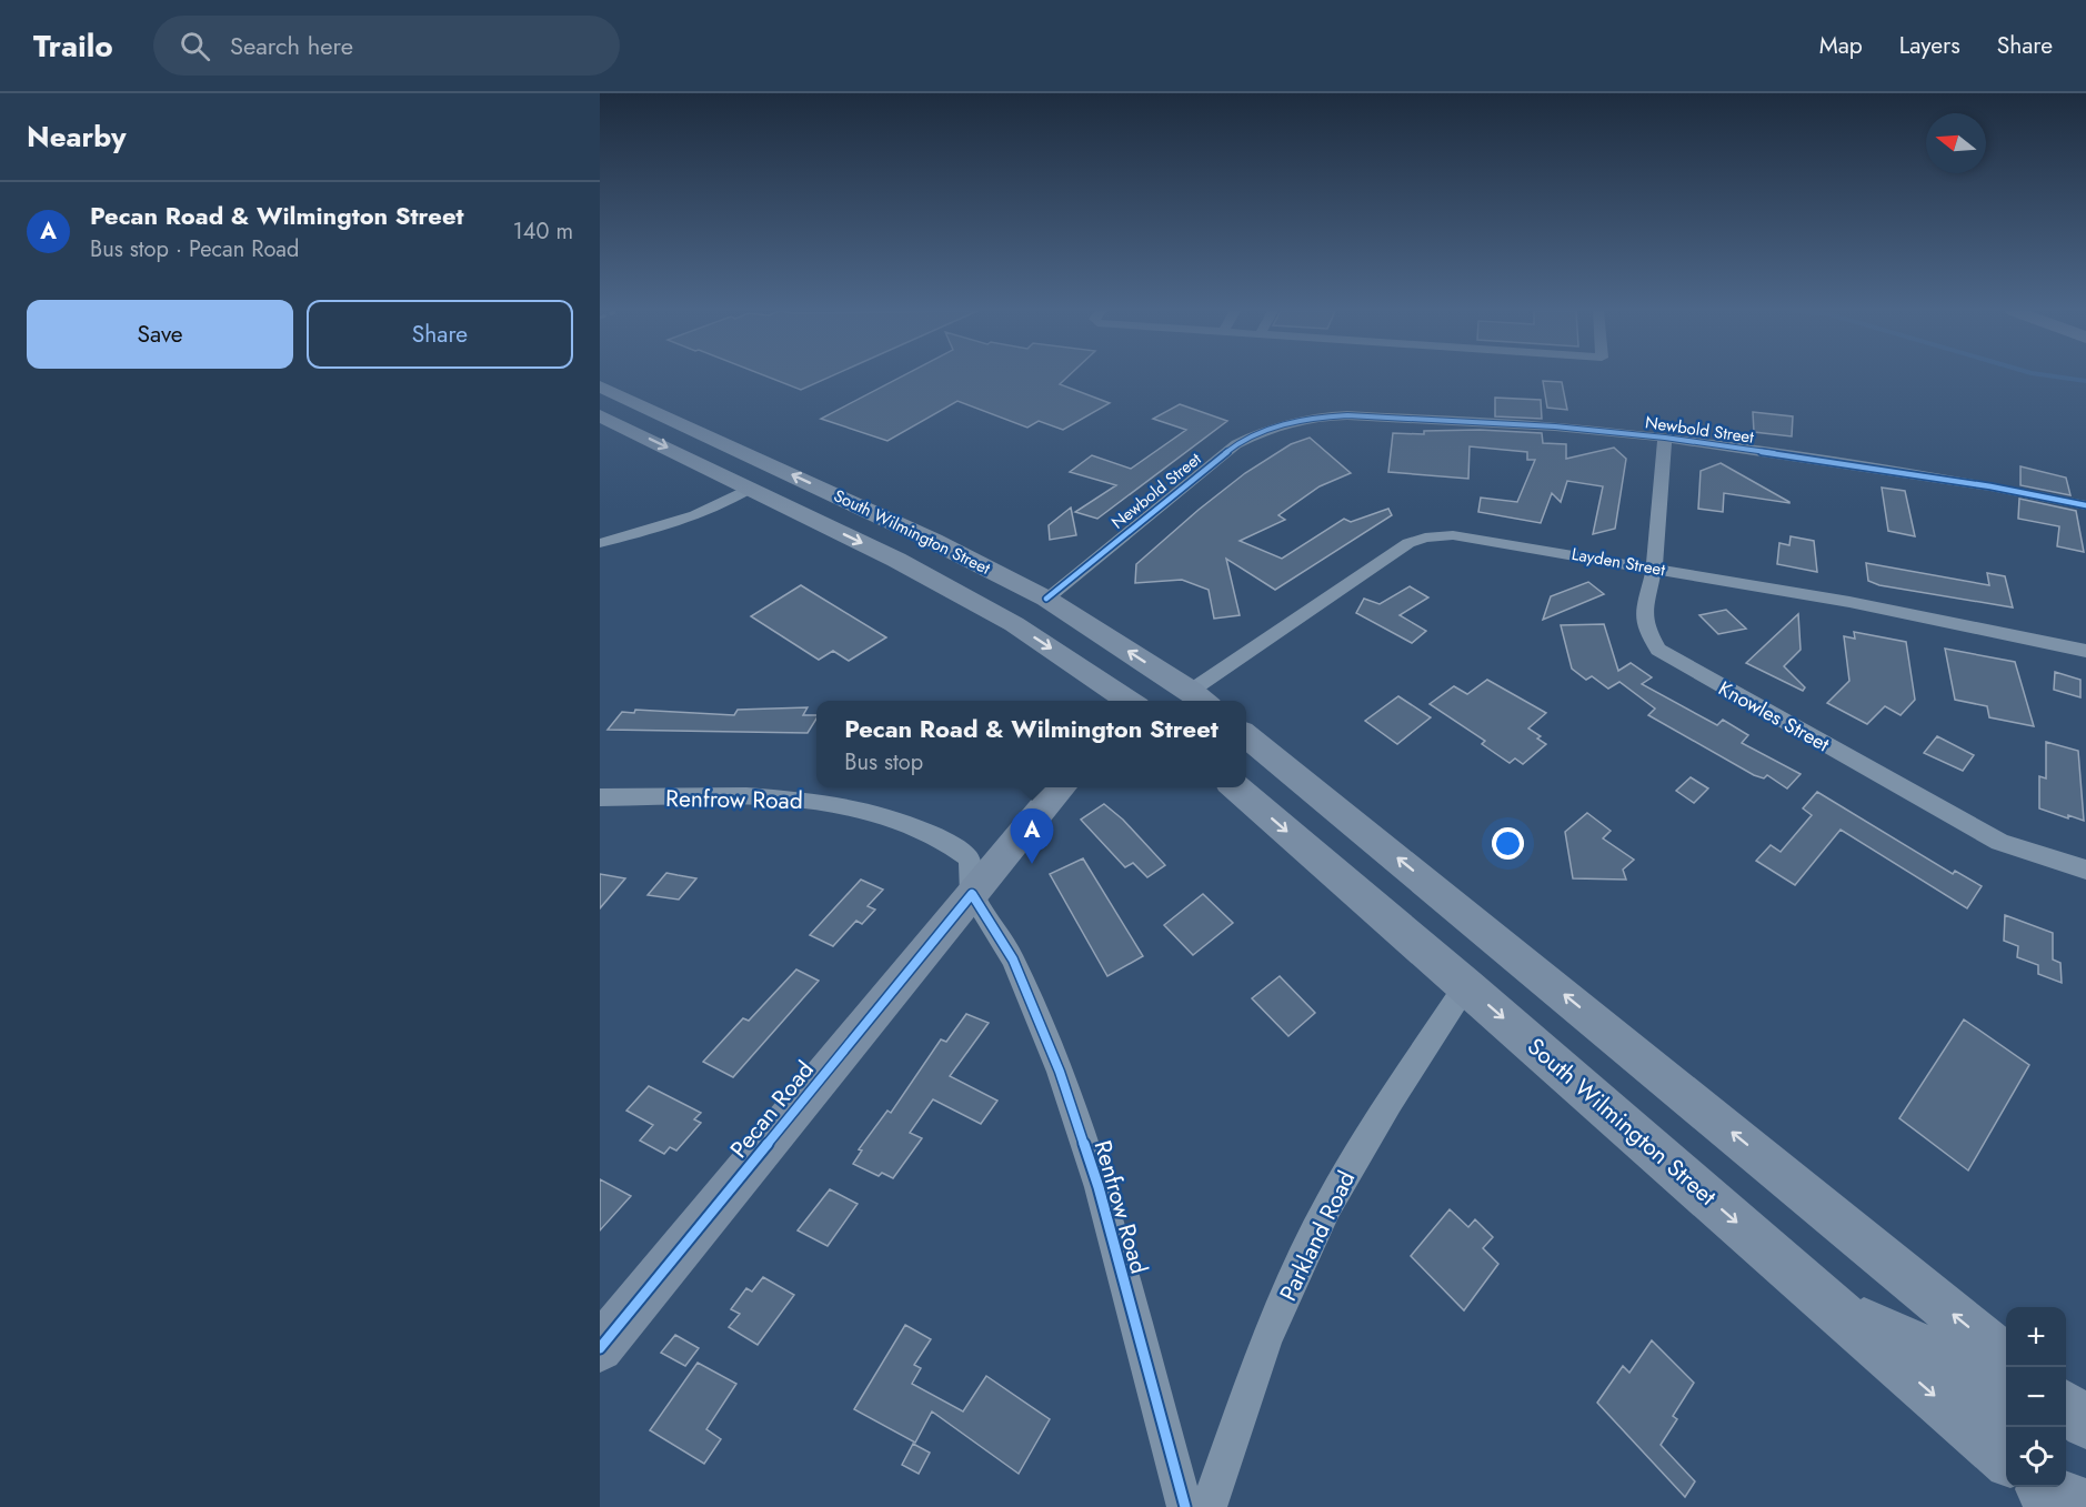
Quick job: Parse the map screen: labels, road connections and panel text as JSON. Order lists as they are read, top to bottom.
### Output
{
  "streets": {
    "main road": ["South Wilmington Street", "Pecan Road"],
    "street": [
      "Newbold Street",
      "Layden Street",
      "Knowles Street",
      "Renfrow Road",
      "Parkland Road"
    ]
  },
  "crossings": [
    ["Newbold Street", "South Wilmington Street"],
    ["Newbold Street", "Knowles Street"],
    ["South Wilmington Street", "Layden Street"],
    ["South Wilmington Street", "Parkland Road"],
    ["Layden Street", "Knowles Street"],
    ["Renfrow Road", "Pecan Road"]
  ],
  "north": "left",
  "page": {
    "header": "Trailo",
    "search": "Search here",
    "nav": ["Map", "Layers", "Share"],
    "heading": "Nearby",
    "list": [
      {
        "mark": "A",
        "name": "Pecan Road & Wilmington Street",
        "note": "Bus stop · Pecan Road",
        "value": "140 m"
      }
    ],
    "buttons": ["Save", "Share"],
    "popup": ["Pecan Road & Wilmington Street", "Bus stop"],
    "pins": "A",
    "map_buttons": ["+", "−"]
  }
}
